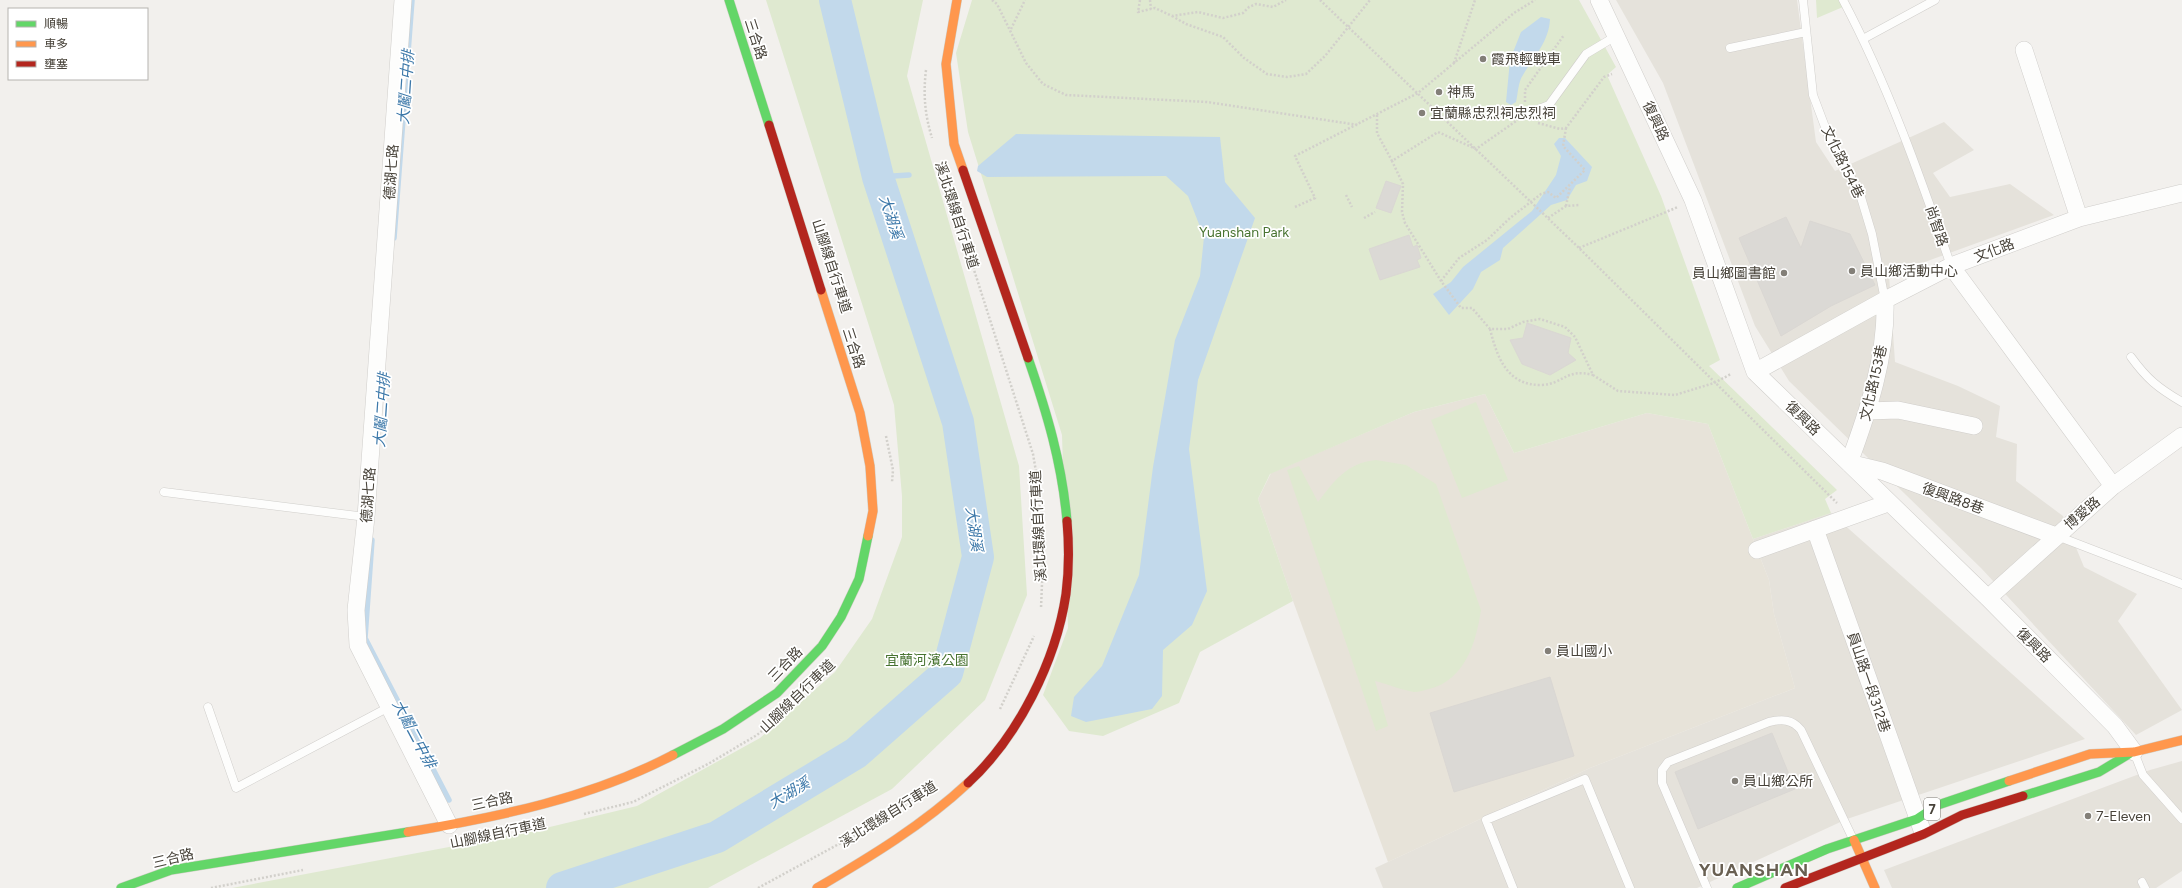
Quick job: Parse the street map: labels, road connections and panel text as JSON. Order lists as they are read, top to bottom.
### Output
{
  "streets": {
    "street": [
      "三合路",
      "復興路",
      "德湖七路",
      "尚智路",
      "文化路",
      "文化路153巷",
      "復興路8巷",
      "博愛路",
      "員山路一段312巷",
      "7"
    ],
    "lane": ["文化路154巷"],
    "path": ["溪北環線自行車道", "山腳線自行車道"]
  },
  "crossings": [
    ["三合路", "德湖七路"],
    ["復興路", "文化路"],
    ["復興路", "文化路153巷"],
    ["復興路", "復興路8巷"],
    ["復興路", "博愛路"],
    ["復興路", "7"],
    ["文化路154巷", "文化路"],
    ["文化路154巷", "文化路153巷"],
    ["尚智路", "文化路"],
    ["尚智路", "博愛路"],
    ["文化路", "文化路153巷"],
    ["文化路153巷", "復興路8巷"],
    ["復興路8巷", "博愛路"],
    ["員山路一段312巷", "7"]
  ],
  "districts": ["YUANSHAN"],
  "water": ["大鬮二中排", "大湖溪"],
  "parks": ["Yuanshan Park", "宜蘭河濱公園"],
  "places": [
    "霞飛輕戰車",
    "神馬",
    "宜蘭縣忠烈祠忠烈祠",
    "員山鄉活動中心",
    "員山鄉圖書館",
    "員山國小",
    "員山鄉公所",
    "7-Eleven"
  ],
  "legend": ["順暢", "車多", "壅塞"]
}
